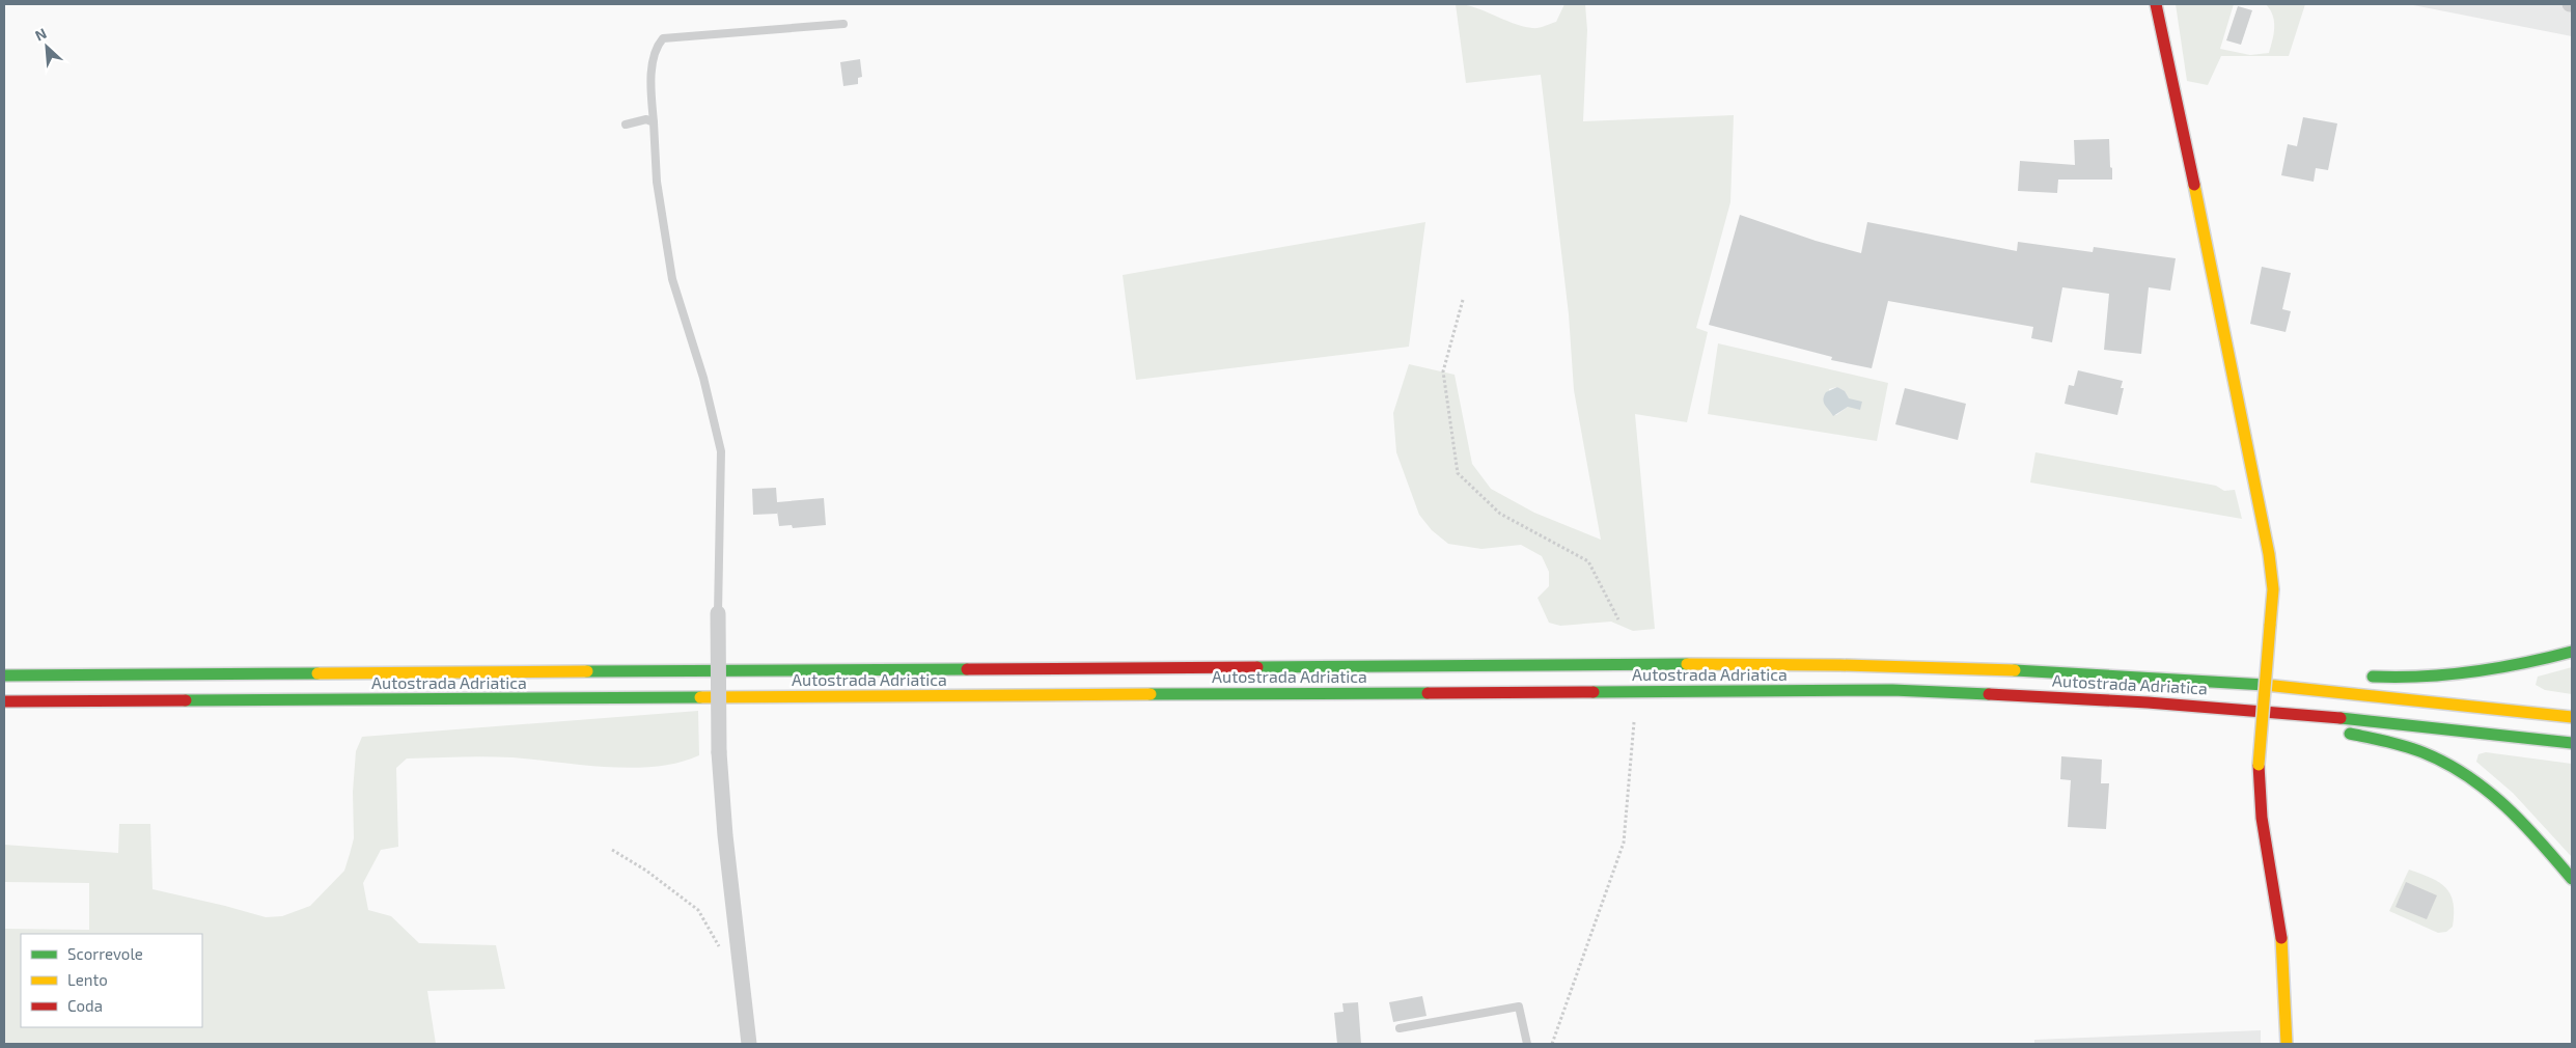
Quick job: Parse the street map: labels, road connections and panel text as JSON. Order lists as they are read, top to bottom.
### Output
{
  "streets": {
    "main road": ["Autostrada Adriatica"]
  },
  "legend": ["Scorrevole", "Lento", "Coda"],
  "north": "top left"
}
